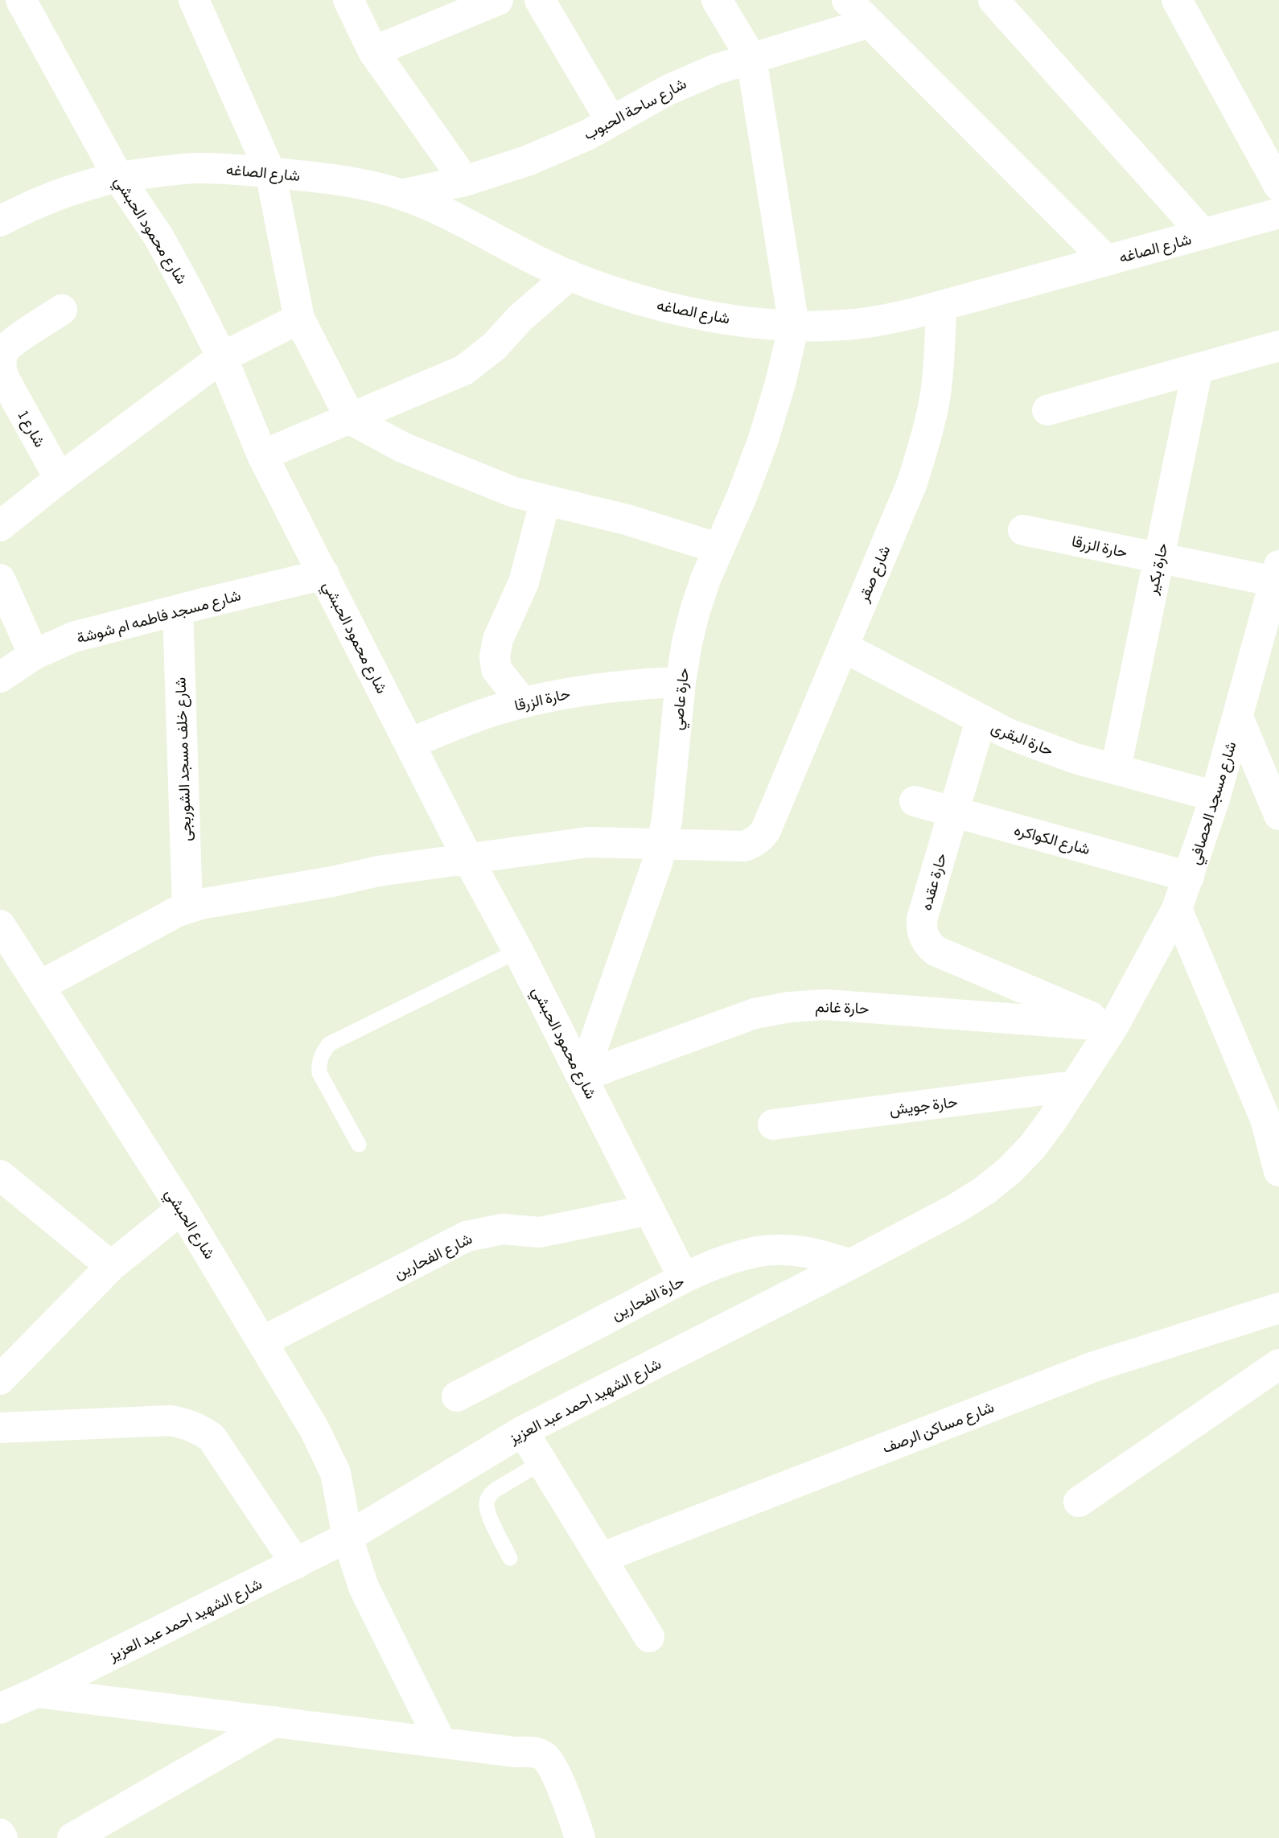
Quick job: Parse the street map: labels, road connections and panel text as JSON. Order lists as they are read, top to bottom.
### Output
{
  "streets": {
    "street": [
      "شارع ساحة الحبوب",
      "شارع الصاغه",
      "شارع محمود الحبشي",
      "شارع 1",
      "حارة الزرقا",
      "حارة بكير",
      "شارع صقر",
      "شارع مسجد فاطمه ام شوشة",
      "حارة عاصي",
      "حارة البقرى",
      "شارع خلف مسجد الشوربجى",
      "شارع مسجد الحصافي",
      "شارع الكواكره",
      "حارة عقده",
      "حارة غانم",
      "حارة جويش",
      "شارع الحبشي",
      "شارع الفحارين",
      "حارة الفحارين",
      "شارع الشهيد احمد عبد العزيز",
      "شارع مساكن الرصف"
    ]
  },
  "crossings": [
    ["شارع ساحة الحبوب", "شارع الصاغه"],
    ["شارع الصاغه", "شارع محمود الحبشي"],
    ["شارع الصاغه", "شارع صقر"],
    ["شارع الصاغه", "حارة عاصي"],
    ["شارع محمود الحبشي", "حارة الزرقا"],
    ["شارع محمود الحبشي", "شارع مسجد فاطمه ام شوشة"],
    ["شارع محمود الحبشي", "حارة عاصي"],
    ["شارع محمود الحبشي", "حارة غانم"],
    ["شارع محمود الحبشي", "شارع الفحارين"],
    ["شارع محمود الحبشي", "حارة الفحارين"],
    ["حارة الزرقا", "حارة بكير"],
    ["حارة الزرقا", "حارة عاصي"],
    ["حارة الزرقا", "شارع مسجد الحصافي"],
    ["حارة بكير", "حارة البقرى"],
    ["شارع صقر", "حارة عاصي"],
    ["شارع صقر", "حارة البقرى"],
    ["شارع مسجد فاطمه ام شوشة", "شارع خلف مسجد الشوربجى"],
    ["حارة عاصي", "حارة غانم"],
    ["حارة البقرى", "شارع مسجد الحصافي"],
    ["حارة البقرى", "حارة عقده"],
    ["شارع مسجد الحصافي", "شارع الكواكره"],
    ["شارع مسجد الحصافي", "حارة عقده"],
    ["شارع مسجد الحصافي", "حارة غانم"],
    ["شارع مسجد الحصافي", "شارع الشهيد احمد عبد العزيز"],
    ["شارع الكواكره", "حارة عقده"],
    ["حارة عقده", "حارة غانم"],
    ["حارة عقده", "شارع الشهيد احمد عبد العزيز"],
    ["حارة غانم", "شارع الشهيد احمد عبد العزيز"],
    ["حارة جويش", "شارع الشهيد احمد عبد العزيز"],
    ["شارع الحبشي", "شارع الفحارين"],
    ["شارع الحبشي", "شارع الشهيد احمد عبد العزيز"],
    ["حارة الفحارين", "شارع الشهيد احمد عبد العزيز"]
  ]
}
